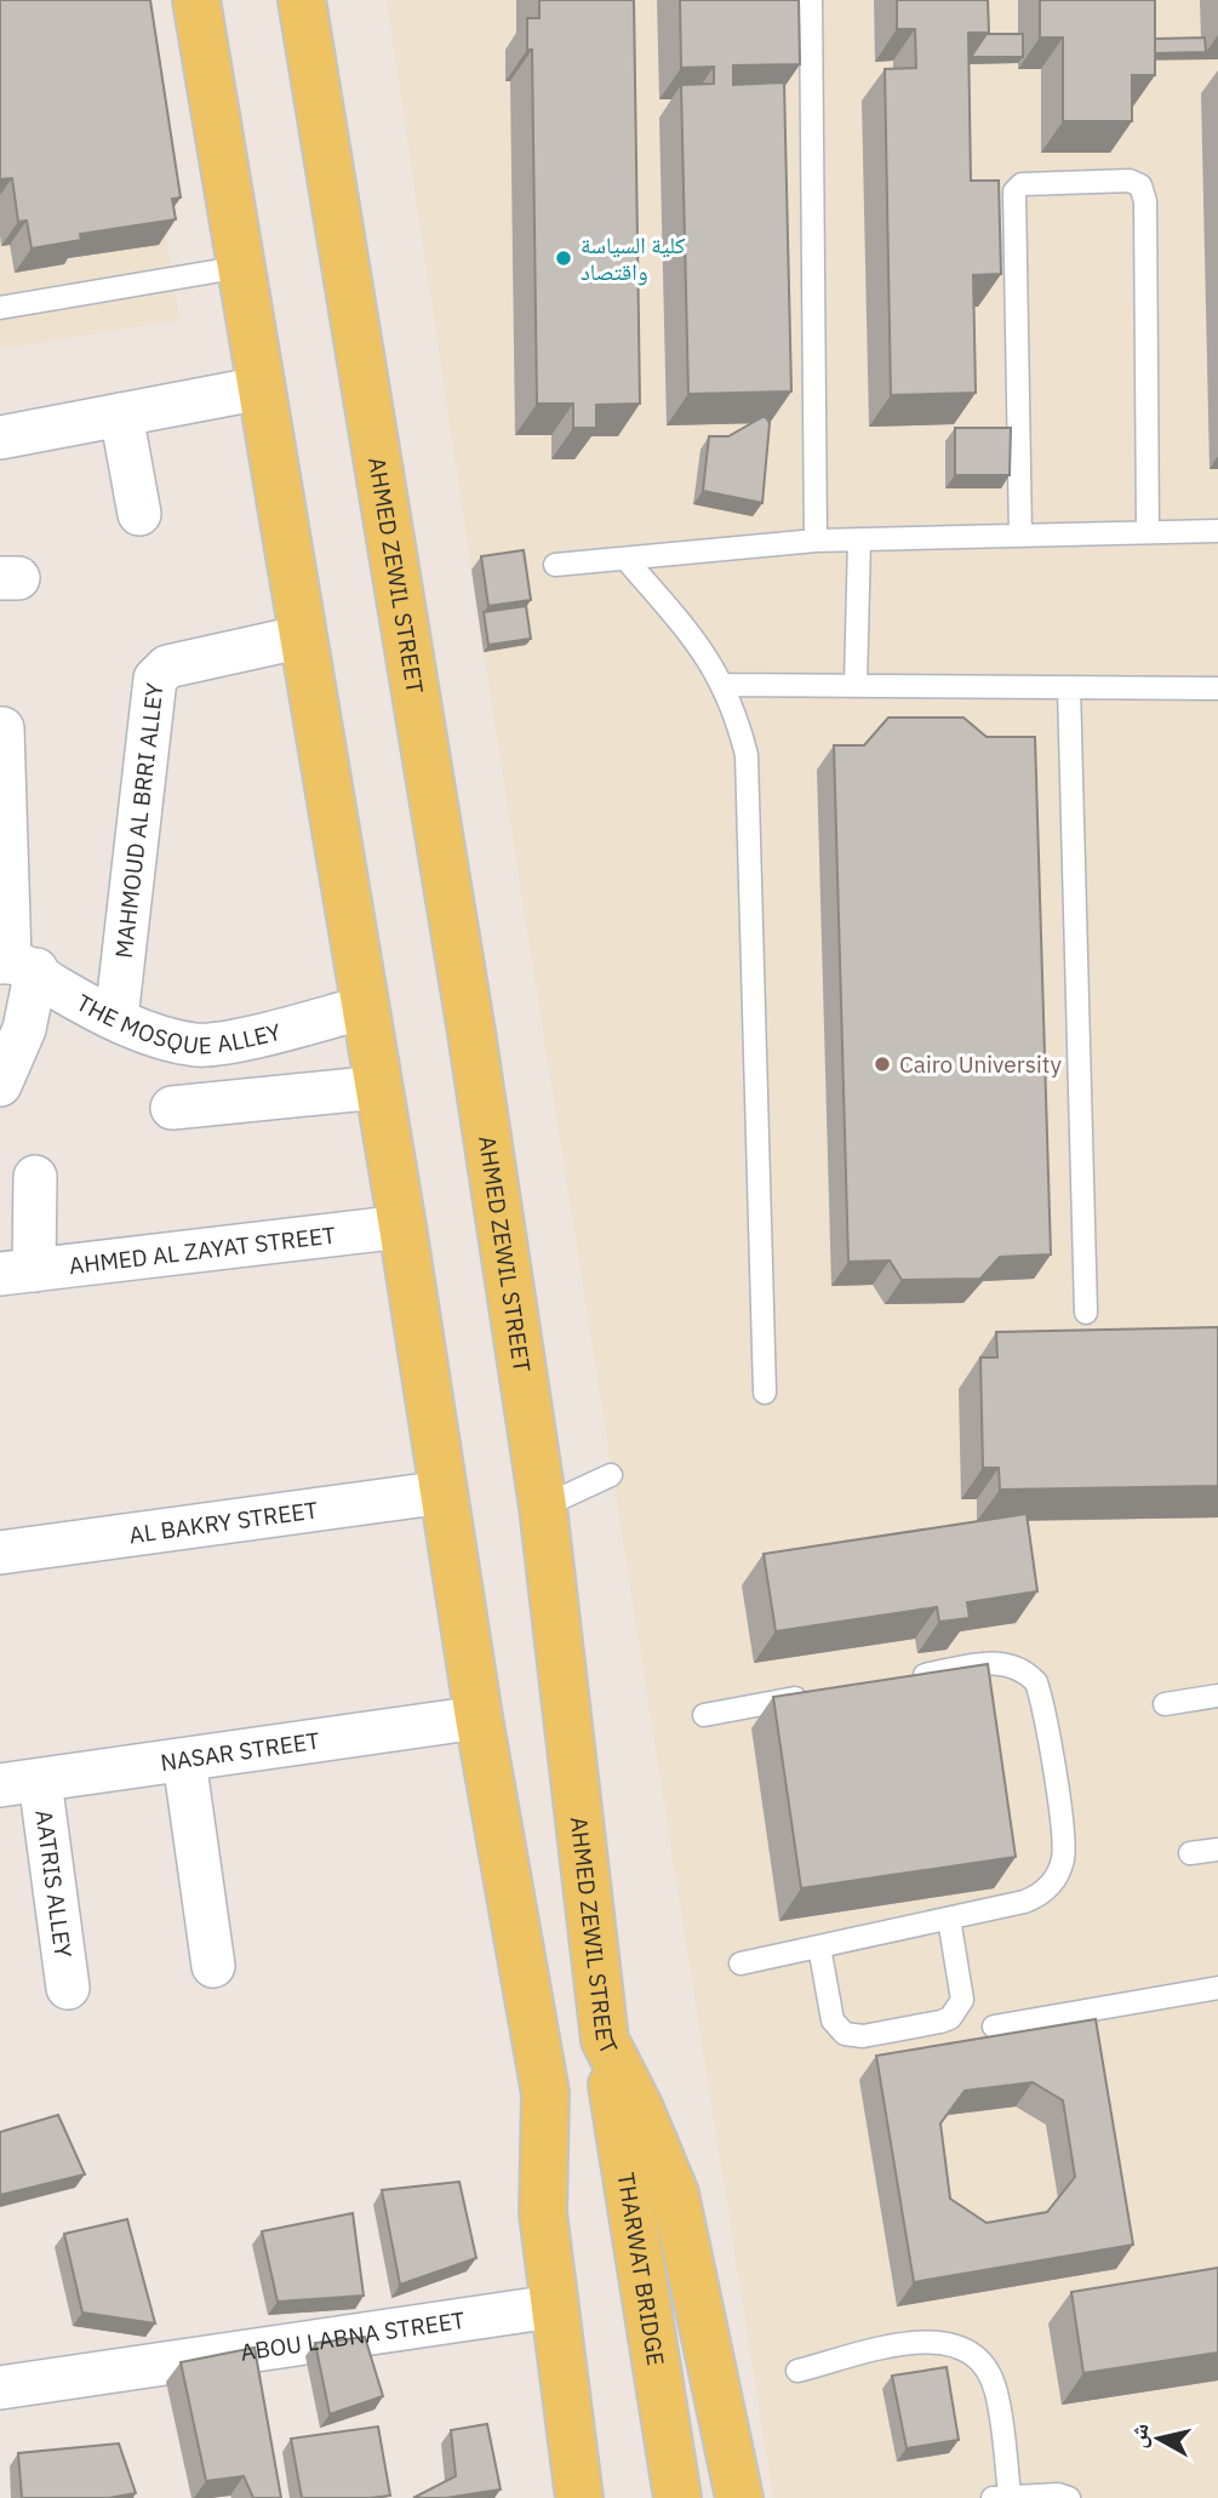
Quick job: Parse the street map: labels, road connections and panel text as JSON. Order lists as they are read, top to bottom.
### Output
{
  "streets": {
    "main road": ["AHMED ZEWIL STREET", "THARWAT BRIDGE"],
    "street": [
      "MAHMOUD AL BRRI ALLEY",
      "THE MOSQUE ALLEY",
      "AHMED AL ZAYAT STREET",
      "AL BAKRY STREET",
      "NASAR STREET",
      "AATRIS ALLEY",
      "ABOU LABNA STREET"
    ]
  },
  "crossings": [
    ["AHMED ZEWIL STREET", "THARWAT BRIDGE"],
    ["MAHMOUD AL BRRI ALLEY", "THE MOSQUE ALLEY"],
    ["NASAR STREET", "AATRIS ALLEY"]
  ],
  "places": ["كلية السياسة واقتصاد", "Cairo University"],
  "north": "left"
}
